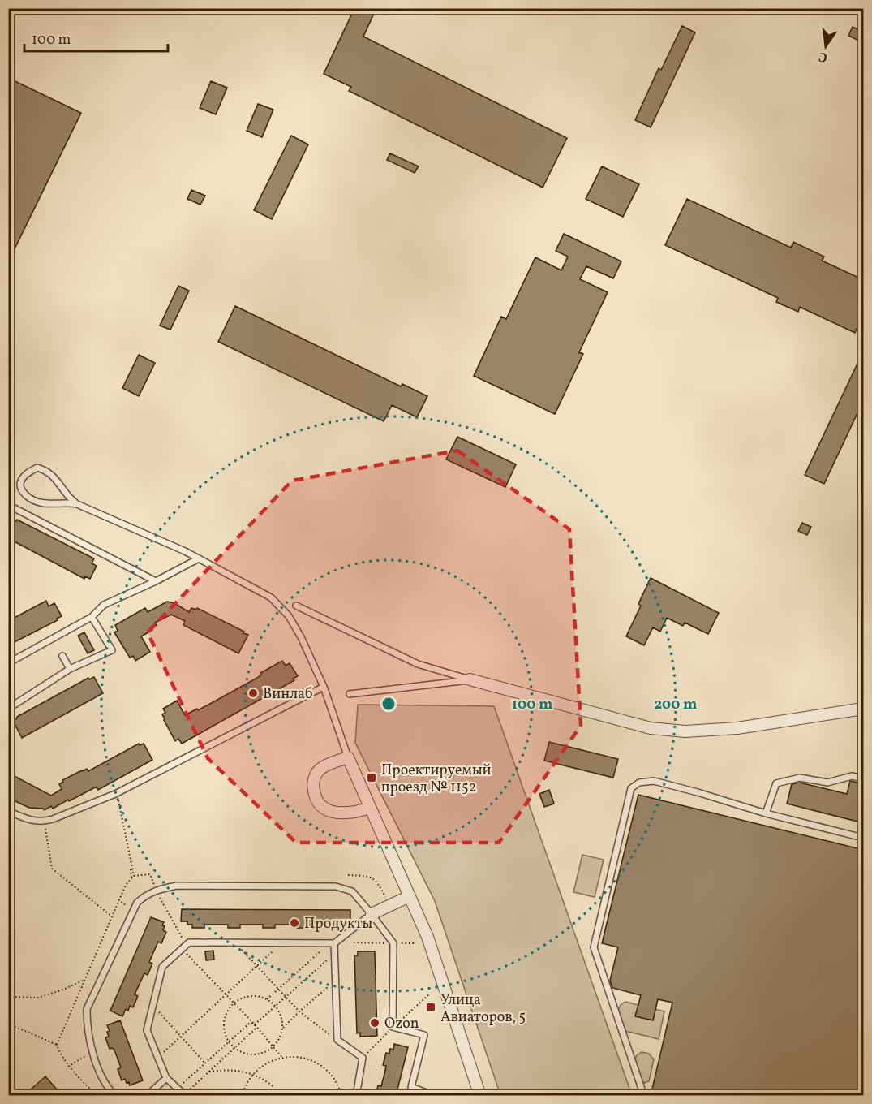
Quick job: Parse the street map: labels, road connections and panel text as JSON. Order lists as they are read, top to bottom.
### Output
{
  "places": {
    "other": ["Винлаб", "Продукты", "Ozon"],
    "transit": ["Проектируемый проезд № 1152", "Улица Авиаторов, 5"]
  },
  "scale_bar": "100 m",
  "north": "bottom",
  "rings": ["100 m", "200 m"]
}
